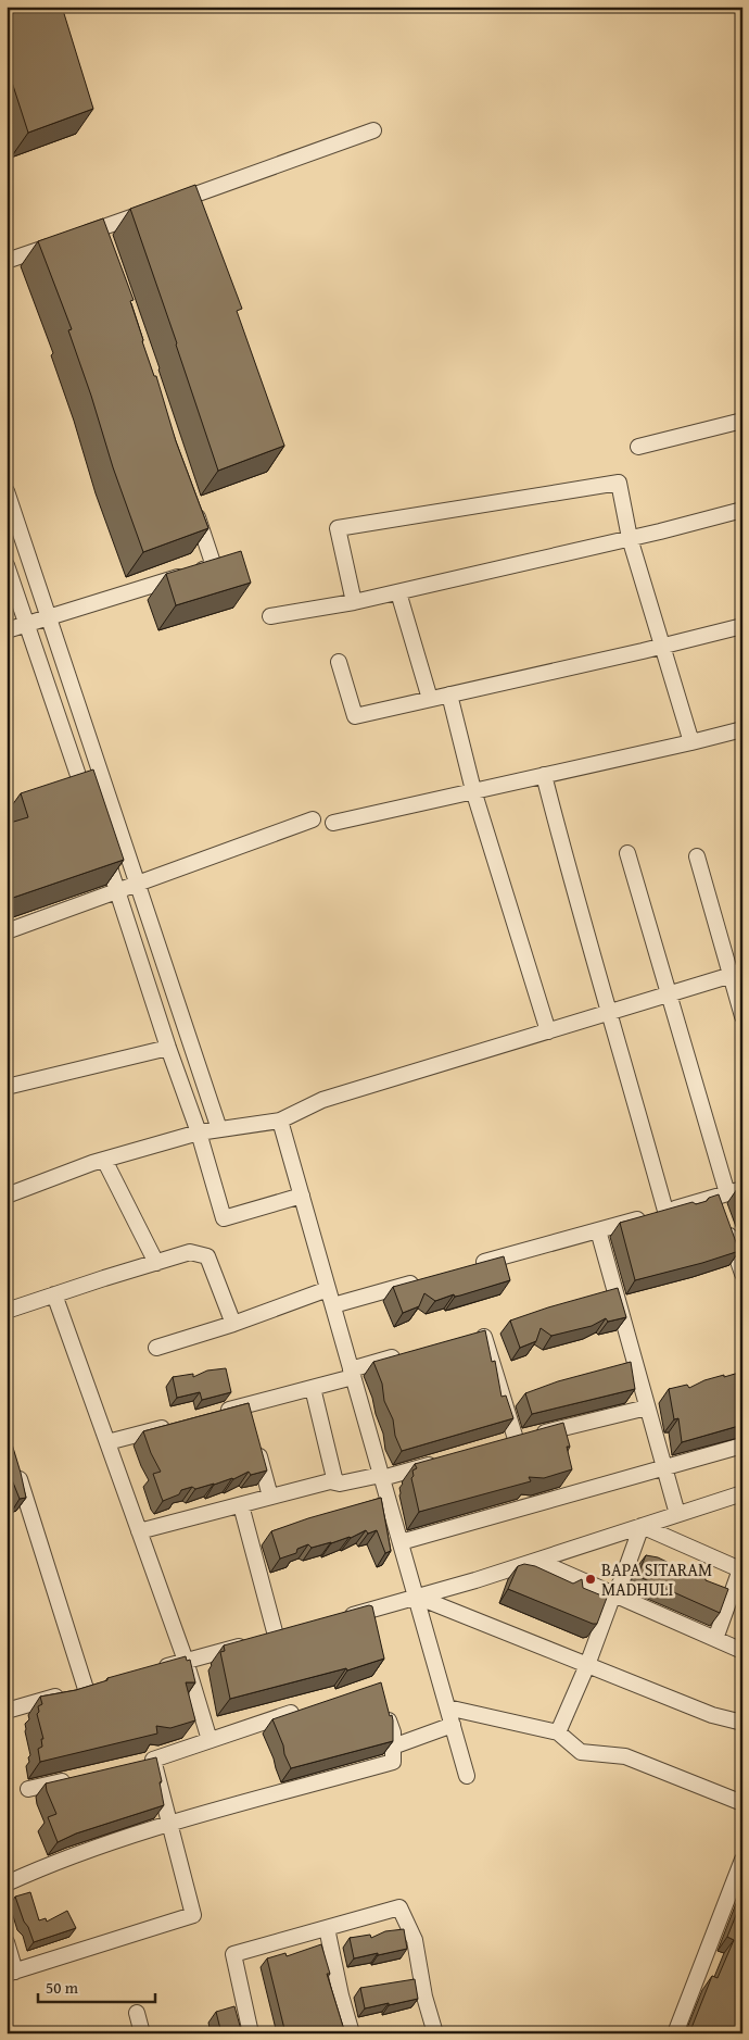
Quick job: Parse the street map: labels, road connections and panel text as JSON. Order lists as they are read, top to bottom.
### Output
{
  "places": ["BAPA SITARAM MADHULI"],
  "scale_bar": "50 m"
}
